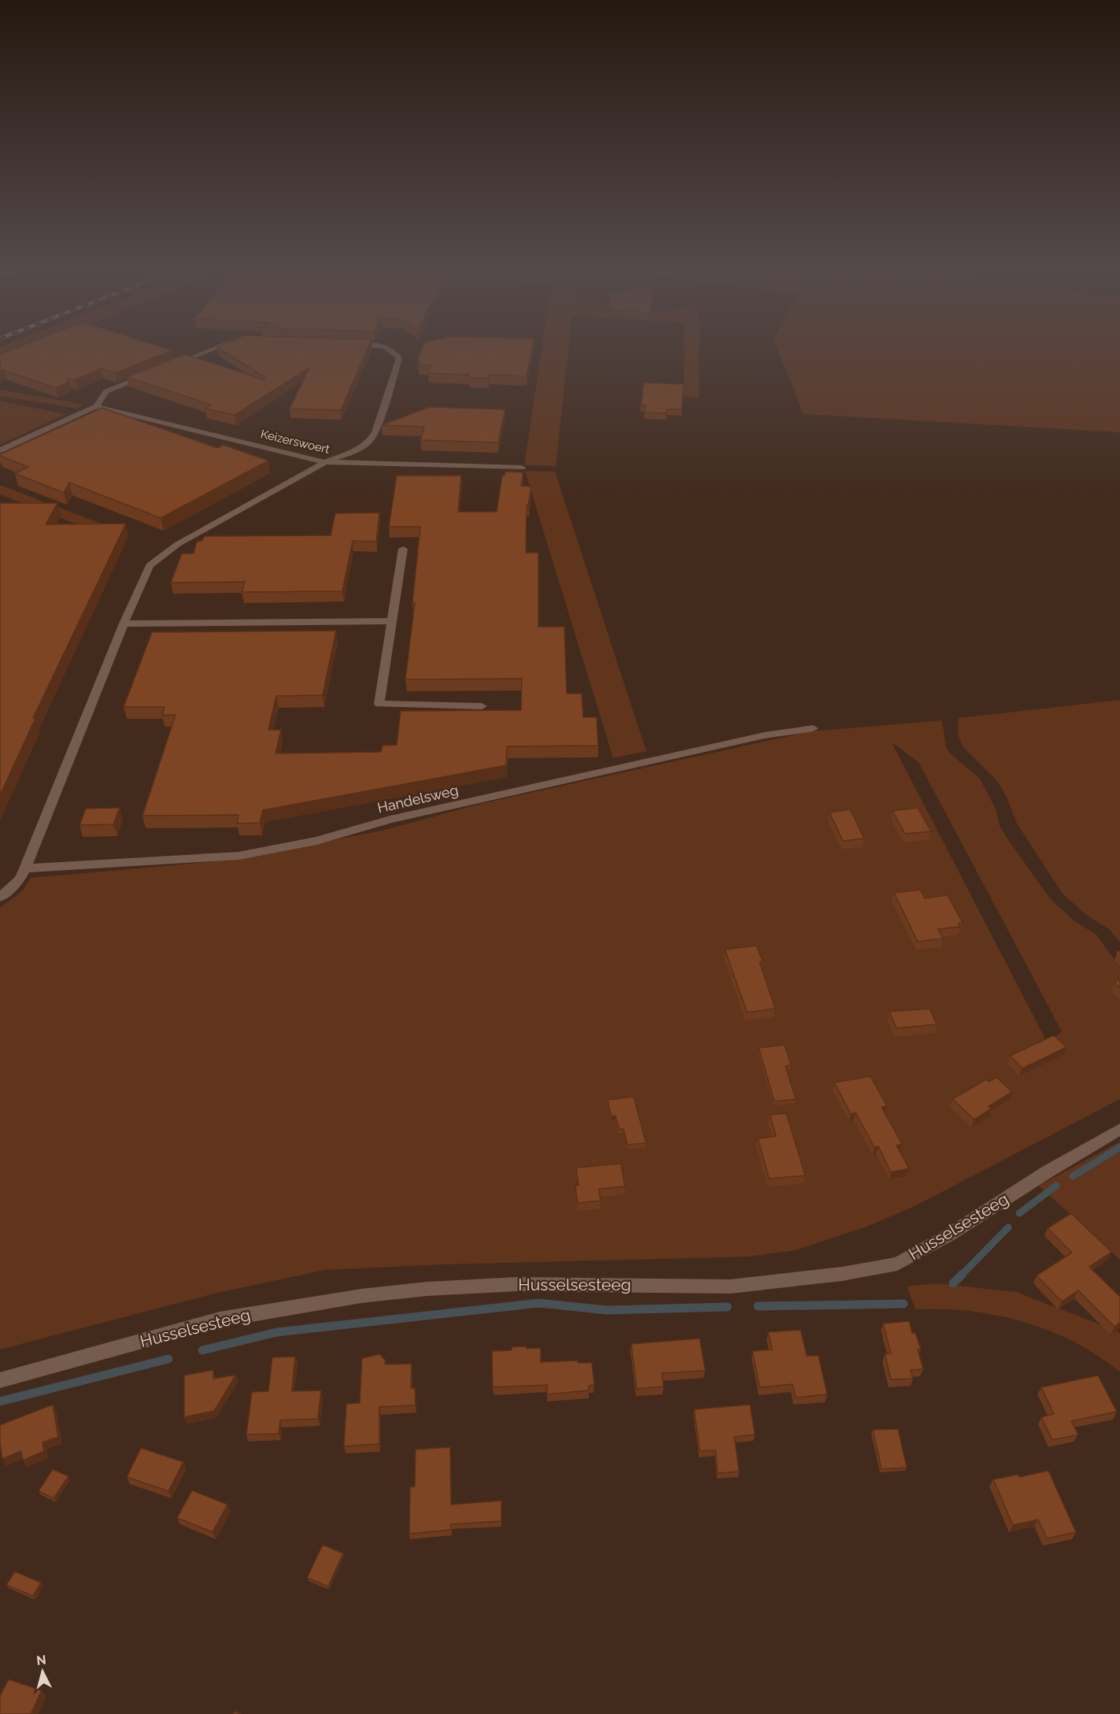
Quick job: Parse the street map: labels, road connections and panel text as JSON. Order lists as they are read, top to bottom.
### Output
{
  "streets": {
    "street": ["Keizerswoert", "Handelsweg", "Husselsesteeg"]
  },
  "north": "top"
}
